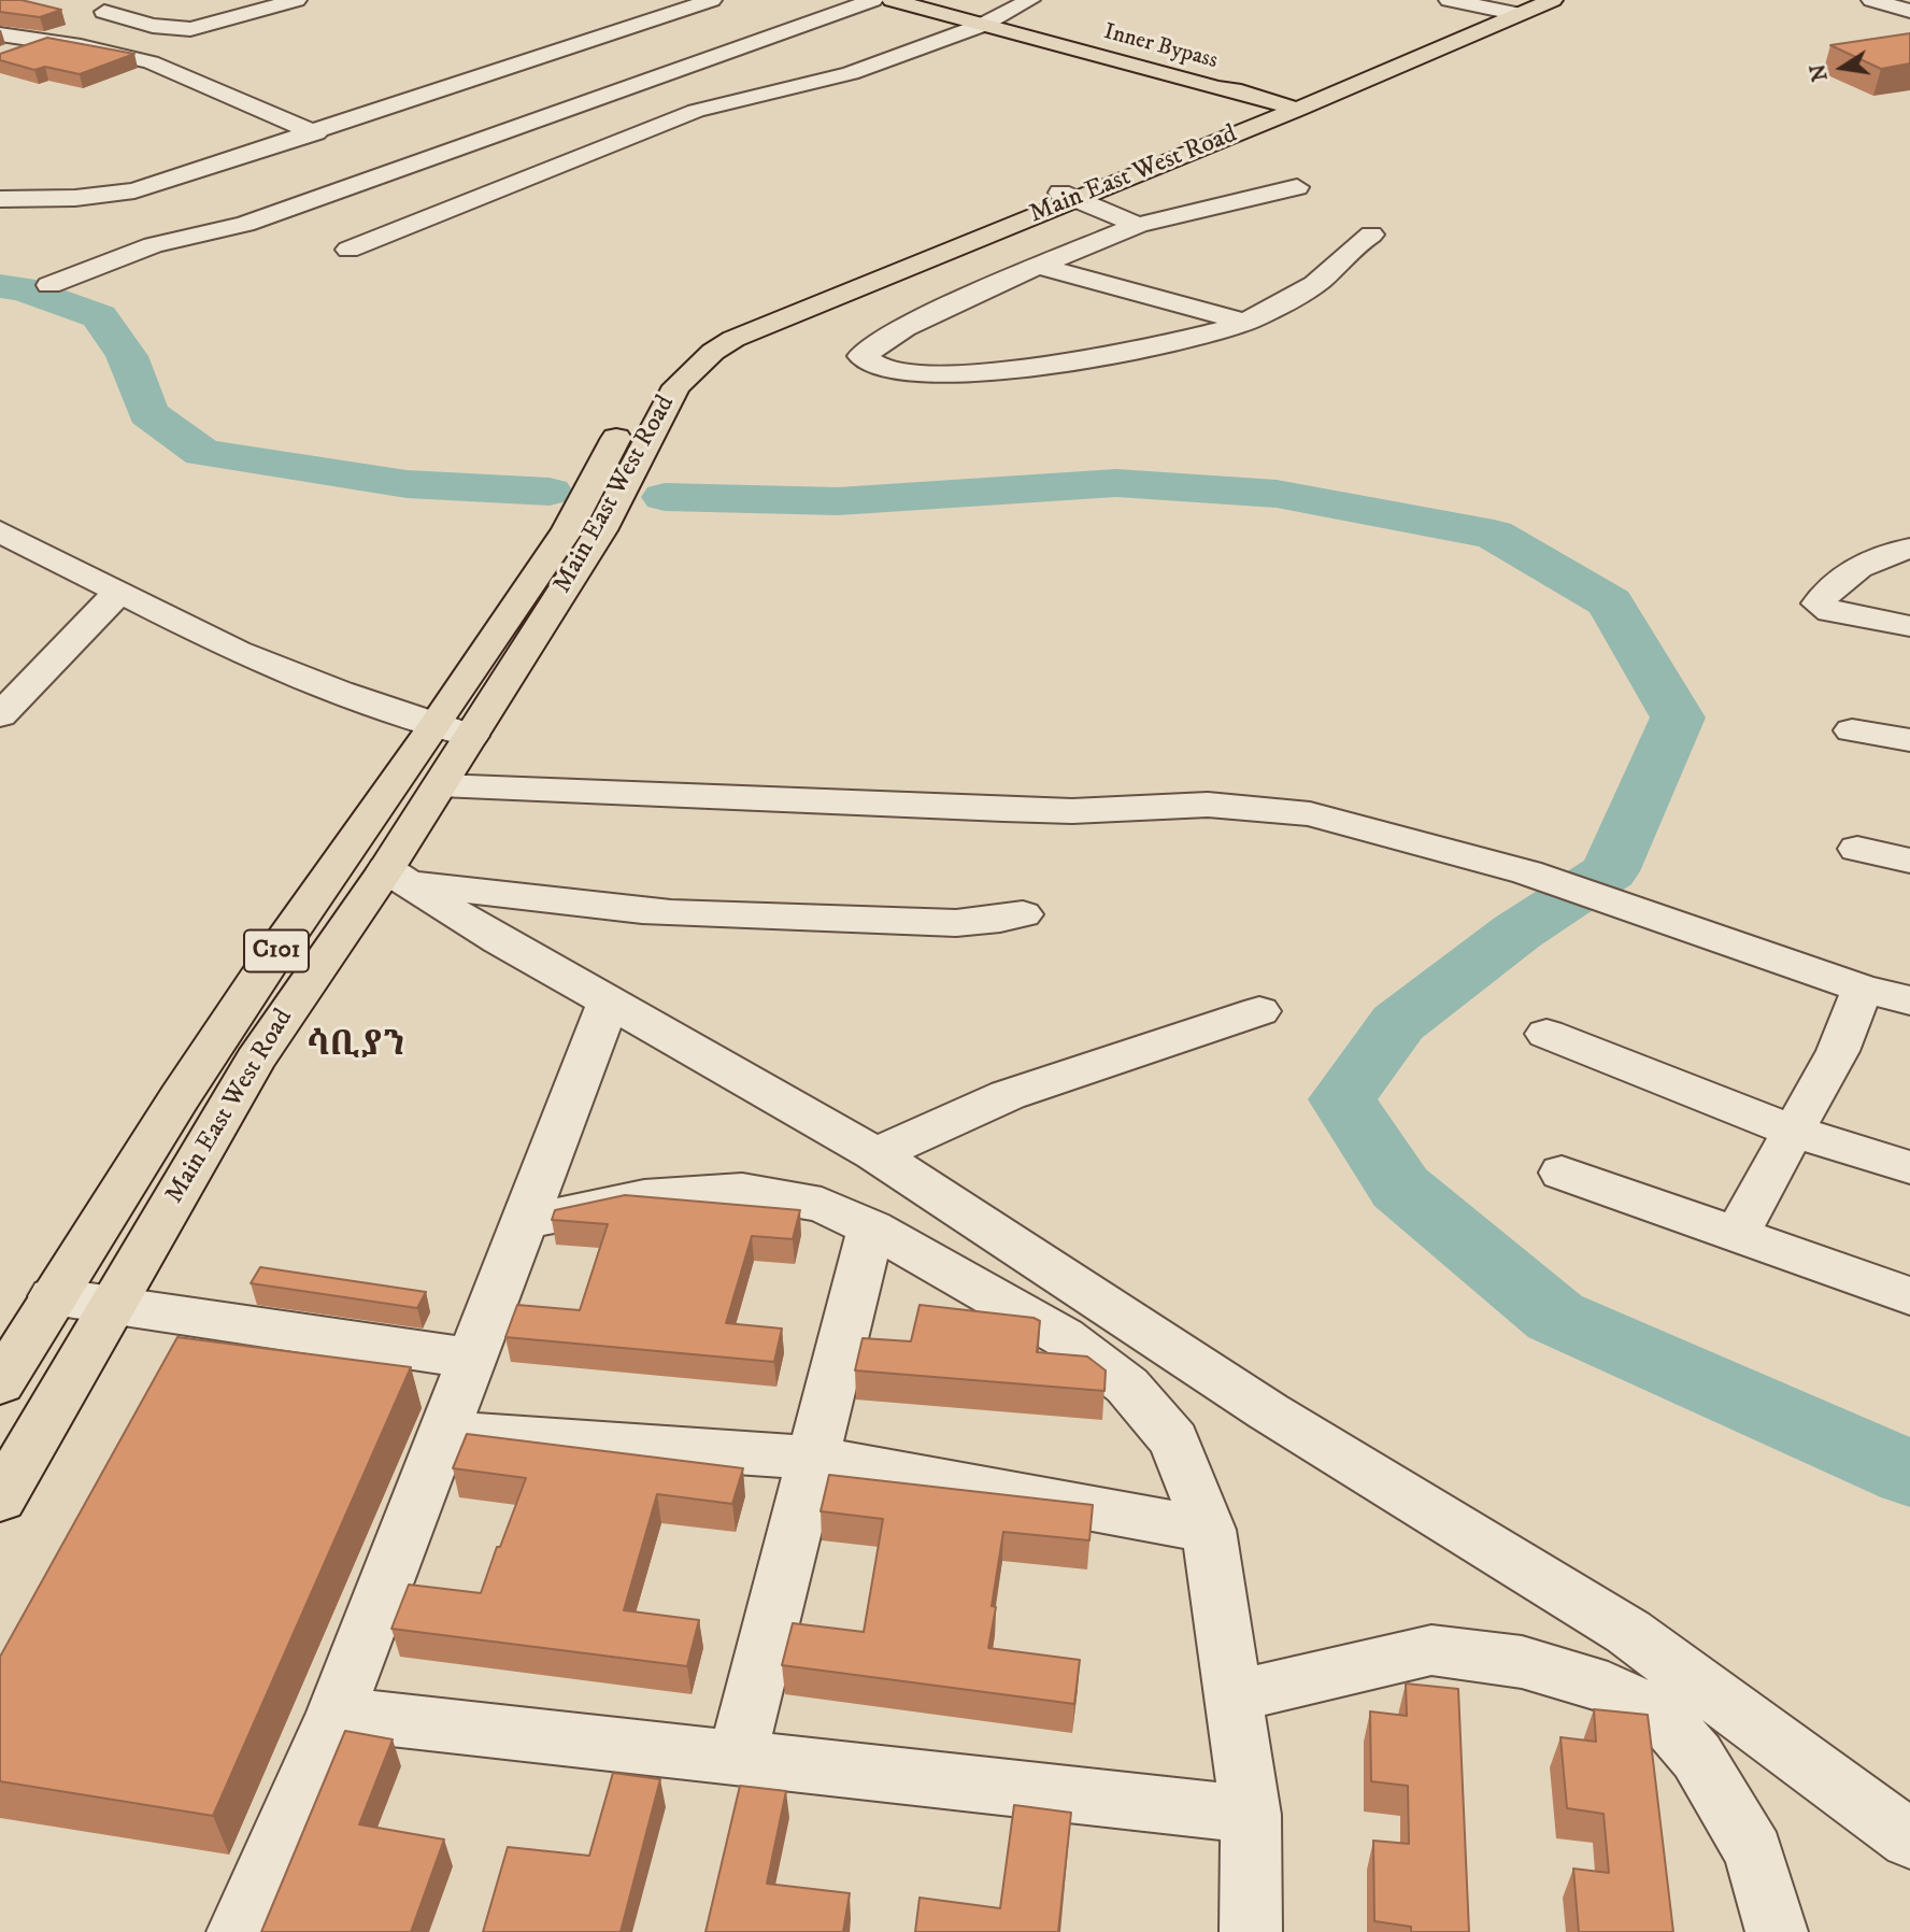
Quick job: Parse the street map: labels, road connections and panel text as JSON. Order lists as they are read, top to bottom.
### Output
{
  "streets": {
    "main road": ["Inner Bypass", "Main East West Road", "C101"]
  },
  "crossings": [
    ["Inner Bypass", "Main East West Road"]
  ],
  "districts": ["ሳቢያን"],
  "north": "left"
}
